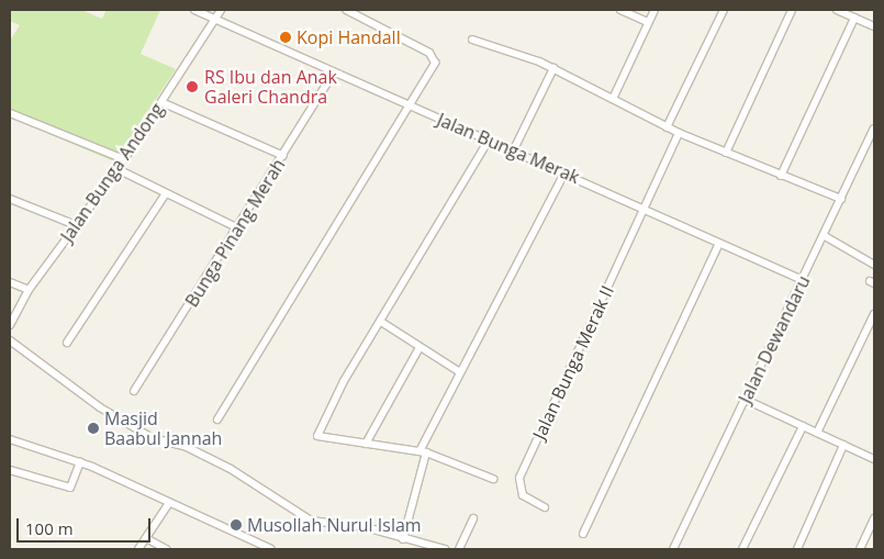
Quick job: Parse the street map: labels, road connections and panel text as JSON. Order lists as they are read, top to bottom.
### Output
{
  "streets": {
    "street": [
      "Jalan Bunga Merak",
      "Jalan Bunga Andong",
      "Bunga Pinang Merah",
      "Jalan Dewandaru",
      "Jalan Bunga Merak II"
    ]
  },
  "crossings": [
    ["Jalan Bunga Merak", "Jalan Bunga Andong"],
    ["Jalan Bunga Merak", "Bunga Pinang Merah"],
    ["Jalan Bunga Merak", "Jalan Dewandaru"],
    ["Jalan Bunga Merak", "Jalan Bunga Merak II"]
  ],
  "places": [
    "Kopi Handall",
    "RS Ibu dan Anak Galeri Chandra",
    "Masjid Baabul Jannah",
    "Musollah Nurul Islam"
  ],
  "scale_bar": "100 m"
}
